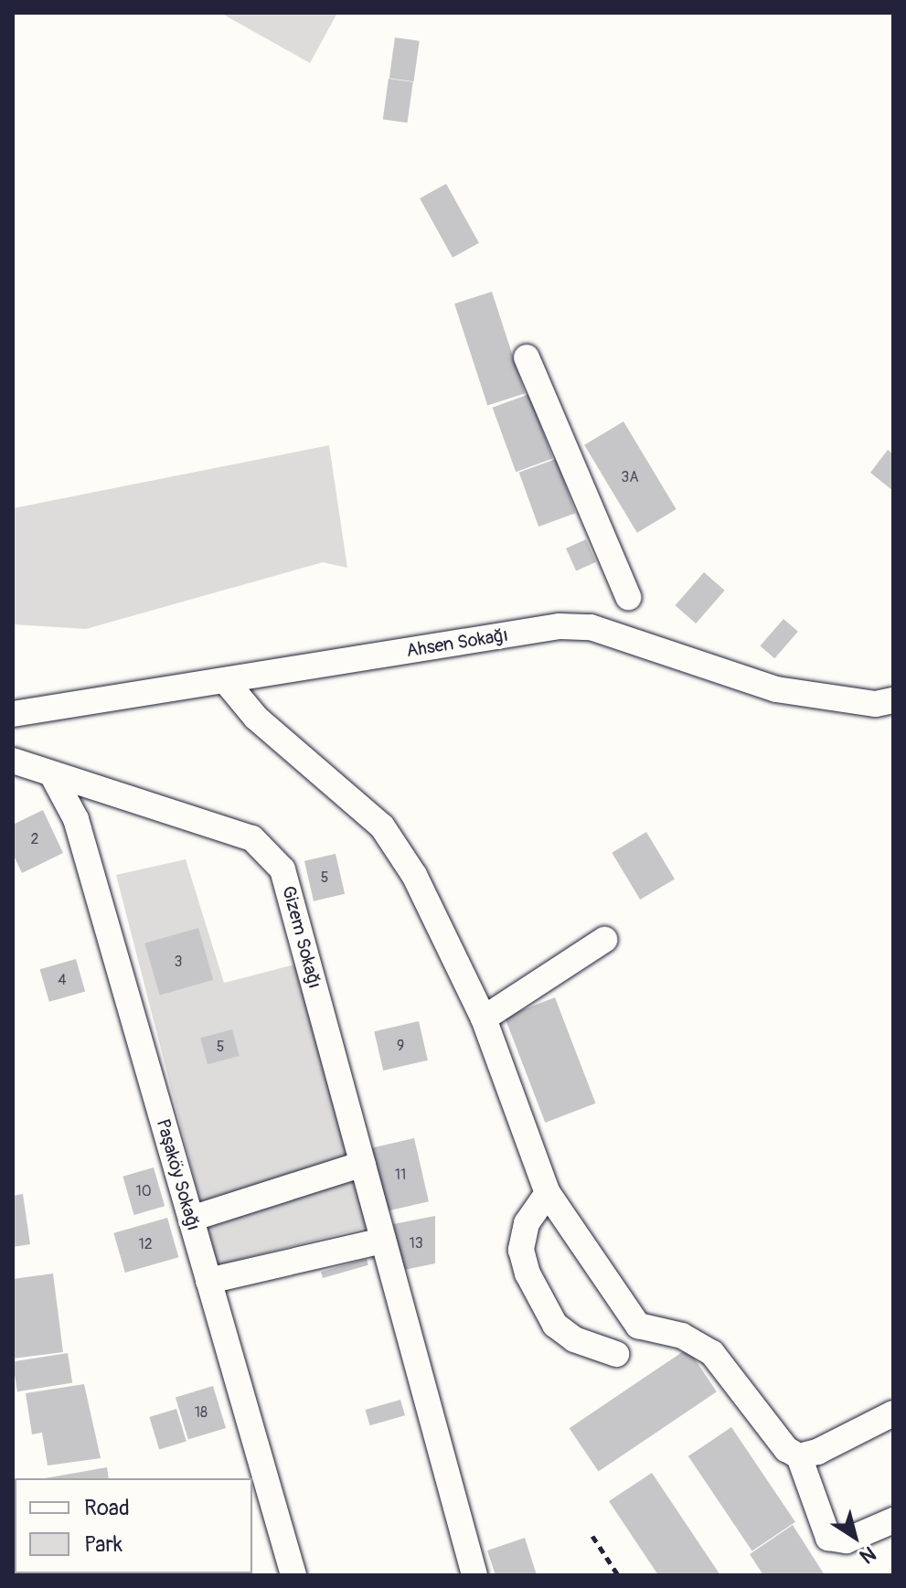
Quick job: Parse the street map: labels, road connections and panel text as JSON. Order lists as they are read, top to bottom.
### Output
{
  "streets": {
    "street": ["Ahsen Sokağı", "Gizem Sokağı", "Paşaköy Sokağı"]
  },
  "crossings": [
    ["Gizem Sokağı", "Paşaköy Sokağı"]
  ],
  "house_numbers": [
    "3A",
    "2",
    "5",
    "3",
    "4",
    "9",
    "5",
    "11",
    "10",
    "13",
    "12",
    "18"
  ],
  "legend": ["Road", "Park"],
  "north": "bottom right"
}
